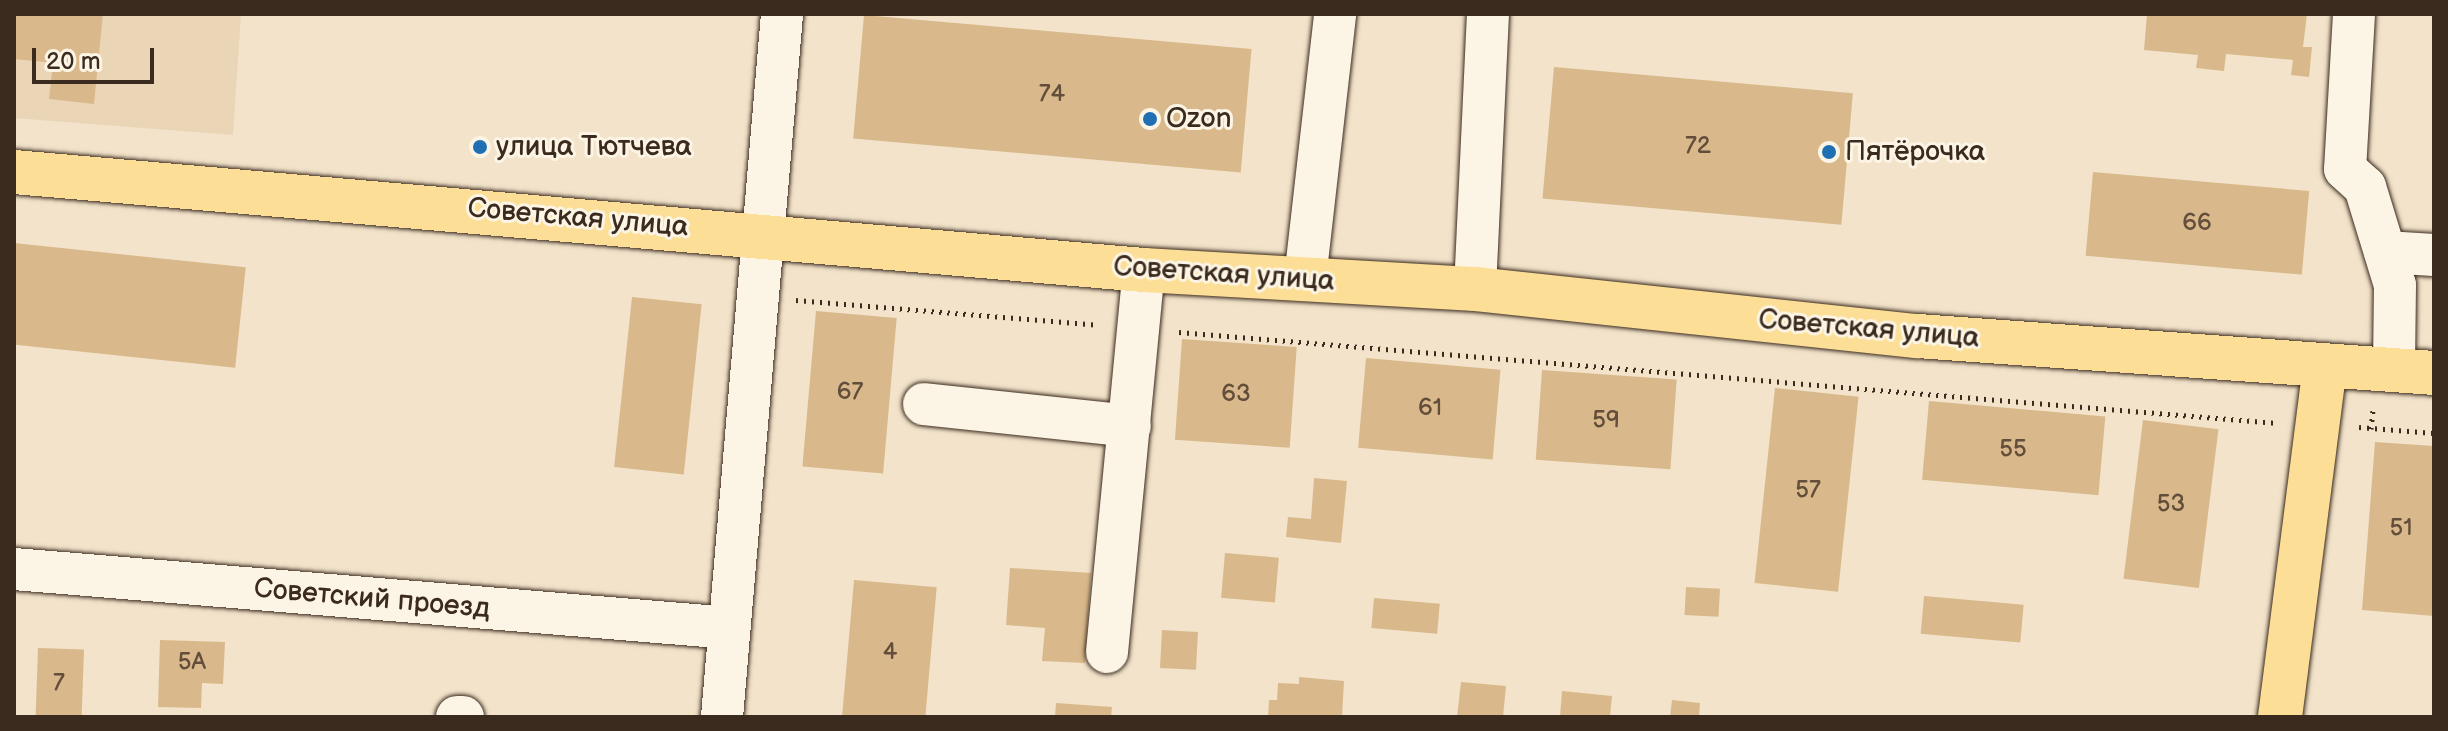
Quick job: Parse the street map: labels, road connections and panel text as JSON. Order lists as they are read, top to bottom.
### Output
{
  "streets": {
    "main road": ["Советская улица"],
    "street": ["Советский проезд"]
  },
  "places": ["Ozon", "улица Тютчева", "Пятёрочка"],
  "house_numbers": [
    "74",
    "72",
    "66",
    "67",
    "63",
    "61",
    "59",
    "55",
    "57",
    "53",
    "51",
    "4",
    "5А",
    "7"
  ],
  "scale_bar": "20 m"
}
